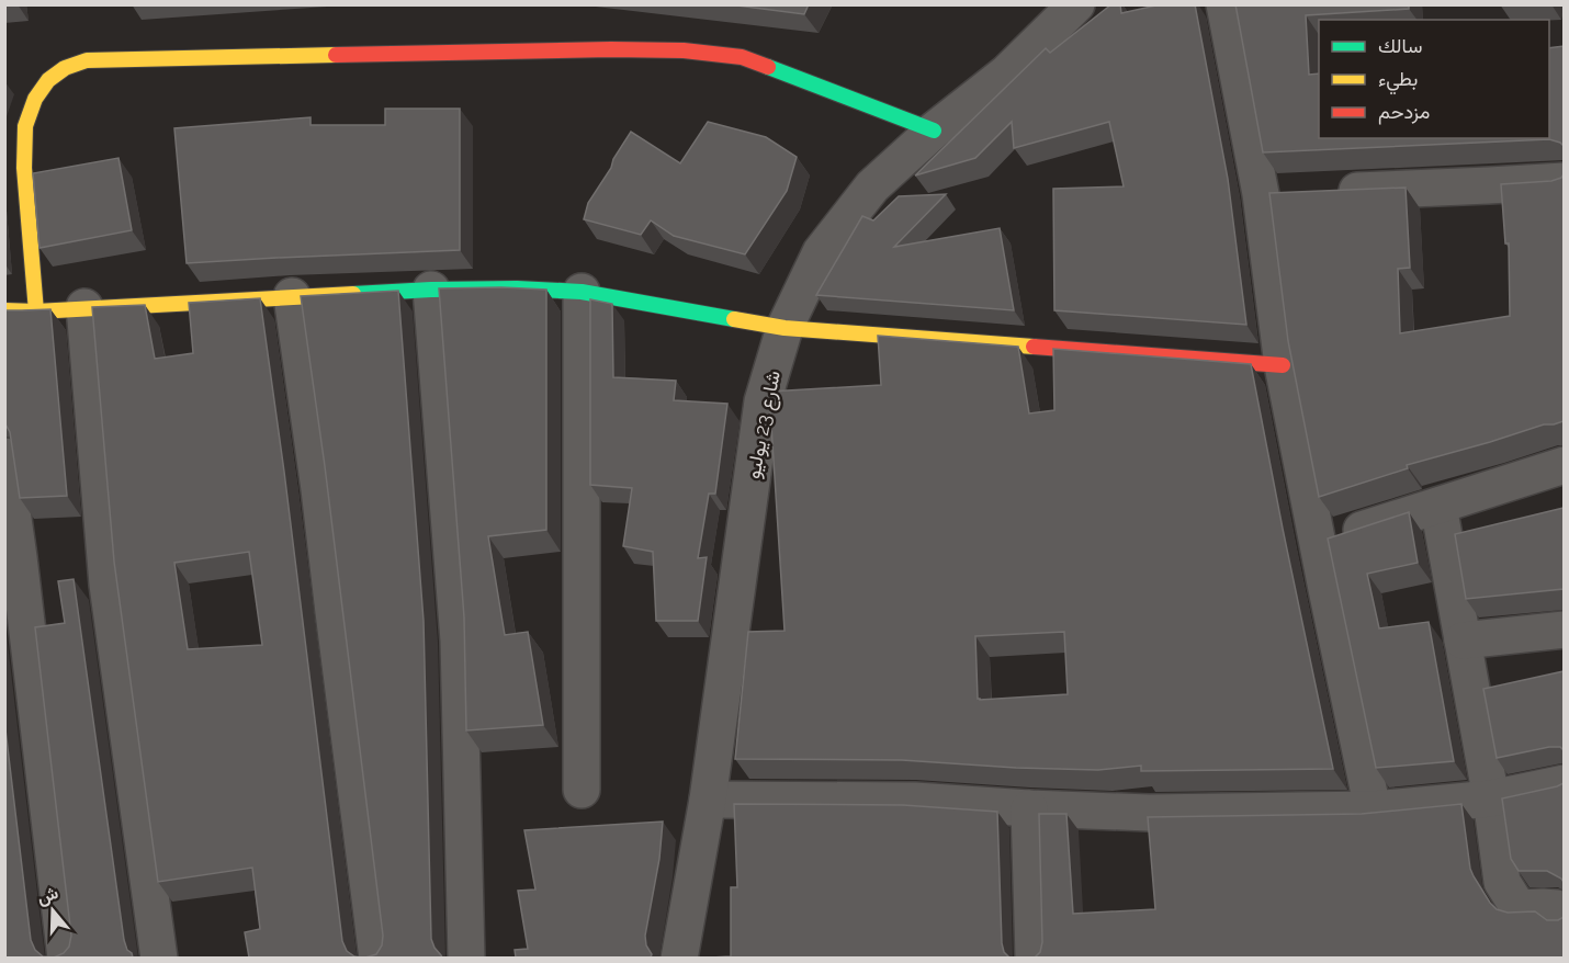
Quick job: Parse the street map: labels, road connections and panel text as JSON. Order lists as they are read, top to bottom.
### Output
{
  "streets": {
    "street": ["شارع 23 يوليو"]
  },
  "legend": ["سالك", "بطيء", "مزدحم"],
  "north": "top"
}
